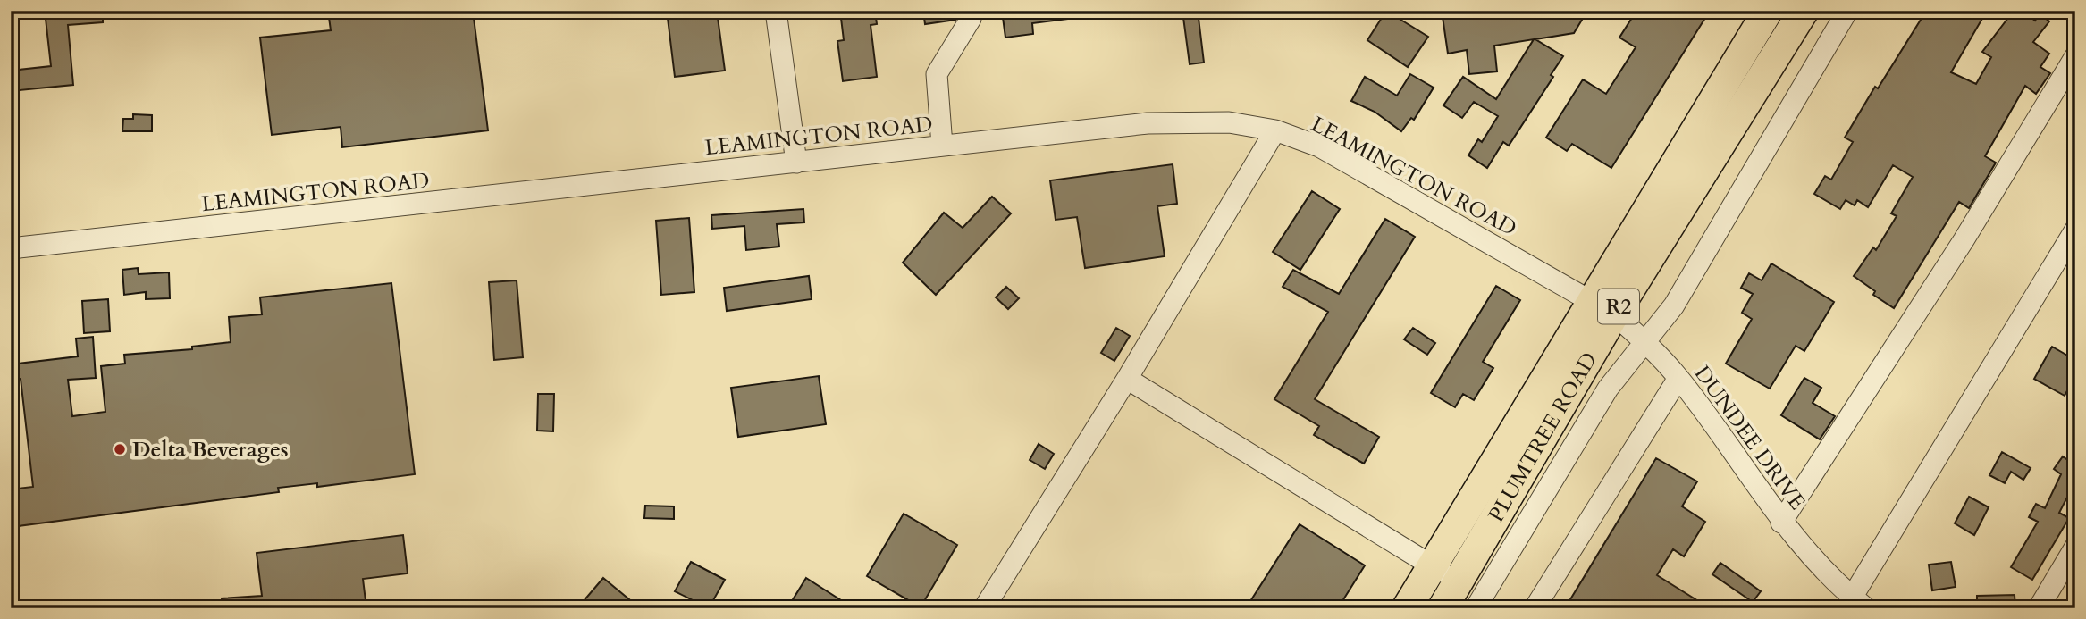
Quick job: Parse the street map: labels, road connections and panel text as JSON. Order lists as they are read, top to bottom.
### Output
{
  "streets": {
    "highway": ["R2", "PLUMTREE ROAD"],
    "street": ["LEAMINGTON ROAD", "DUNDEE DRIVE"]
  },
  "crossings": [
    ["LEAMINGTON ROAD", "PLUMTREE ROAD"],
    ["LEAMINGTON ROAD", "DUNDEE DRIVE"],
    ["PLUMTREE ROAD", "DUNDEE DRIVE"]
  ],
  "places": ["Delta Beverages"]
}
